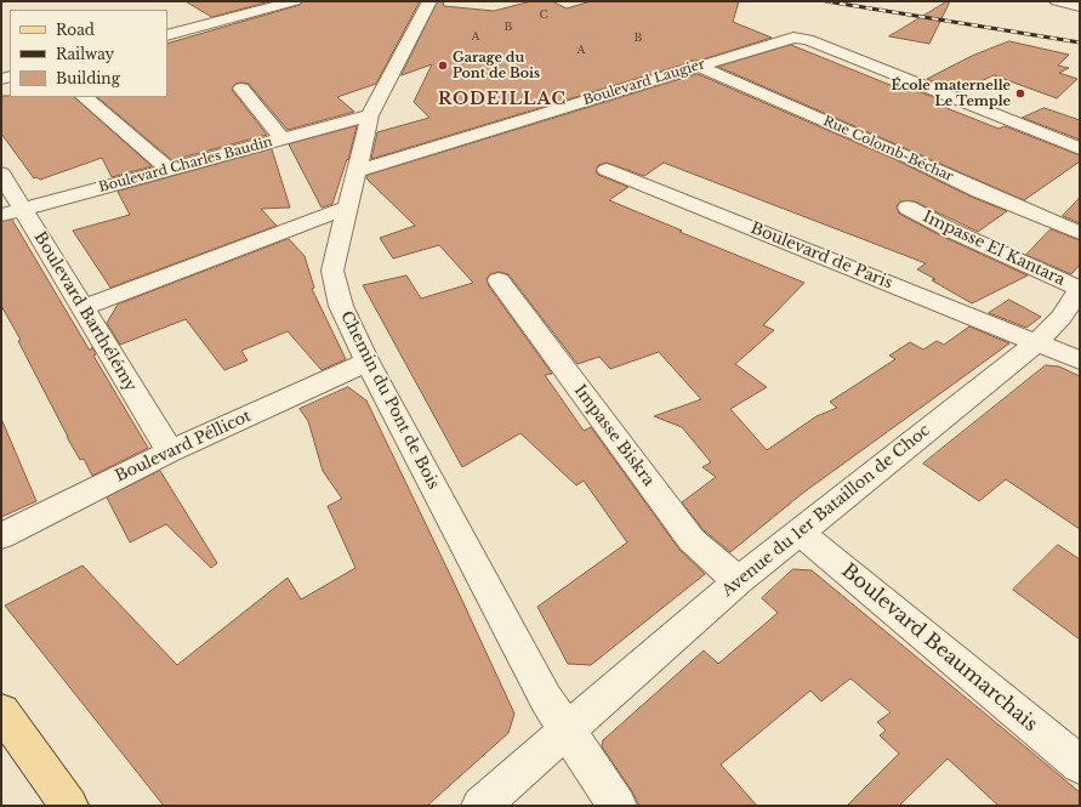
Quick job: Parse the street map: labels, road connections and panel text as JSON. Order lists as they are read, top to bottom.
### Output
{
  "streets": {
    "street": [
      "Boulevard Laugier",
      "Rue Colomb-Béchar",
      "Boulevard Charles Baudin",
      "Impasse El Kantara",
      "Boulevard de Paris",
      "Boulevard Barthélémy",
      "Chemin du Pont de Bois",
      "Impasse Biskra",
      "Boulevard Péllicot",
      "Avenue du 1er Bataillon de Choc",
      "Boulevard Beaumarchais"
    ]
  },
  "crossings": [
    ["Boulevard Laugier", "Rue Colomb-Béchar"],
    ["Boulevard Laugier", "Chemin du Pont de Bois"],
    ["Boulevard Charles Baudin", "Boulevard Barthélémy"],
    ["Boulevard Charles Baudin", "Chemin du Pont de Bois"],
    ["Impasse El Kantara", "Avenue du 1er Bataillon de Choc"],
    ["Boulevard de Paris", "Avenue du 1er Bataillon de Choc"],
    ["Boulevard Barthélémy", "Boulevard Péllicot"],
    ["Chemin du Pont de Bois", "Boulevard Péllicot"],
    ["Chemin du Pont de Bois", "Avenue du 1er Bataillon de Choc"],
    ["Impasse Biskra", "Avenue du 1er Bataillon de Choc"],
    ["Avenue du 1er Bataillon de Choc", "Boulevard Beaumarchais"]
  ],
  "districts": ["RODEILLAC"],
  "places": ["Garage du Pont de Bois", "École maternelle Le Temple"],
  "house_numbers": [
    "C",
    "B",
    "A",
    "B",
    "A"
  ],
  "legend": ["Road", "Railway", "Building"]
}
